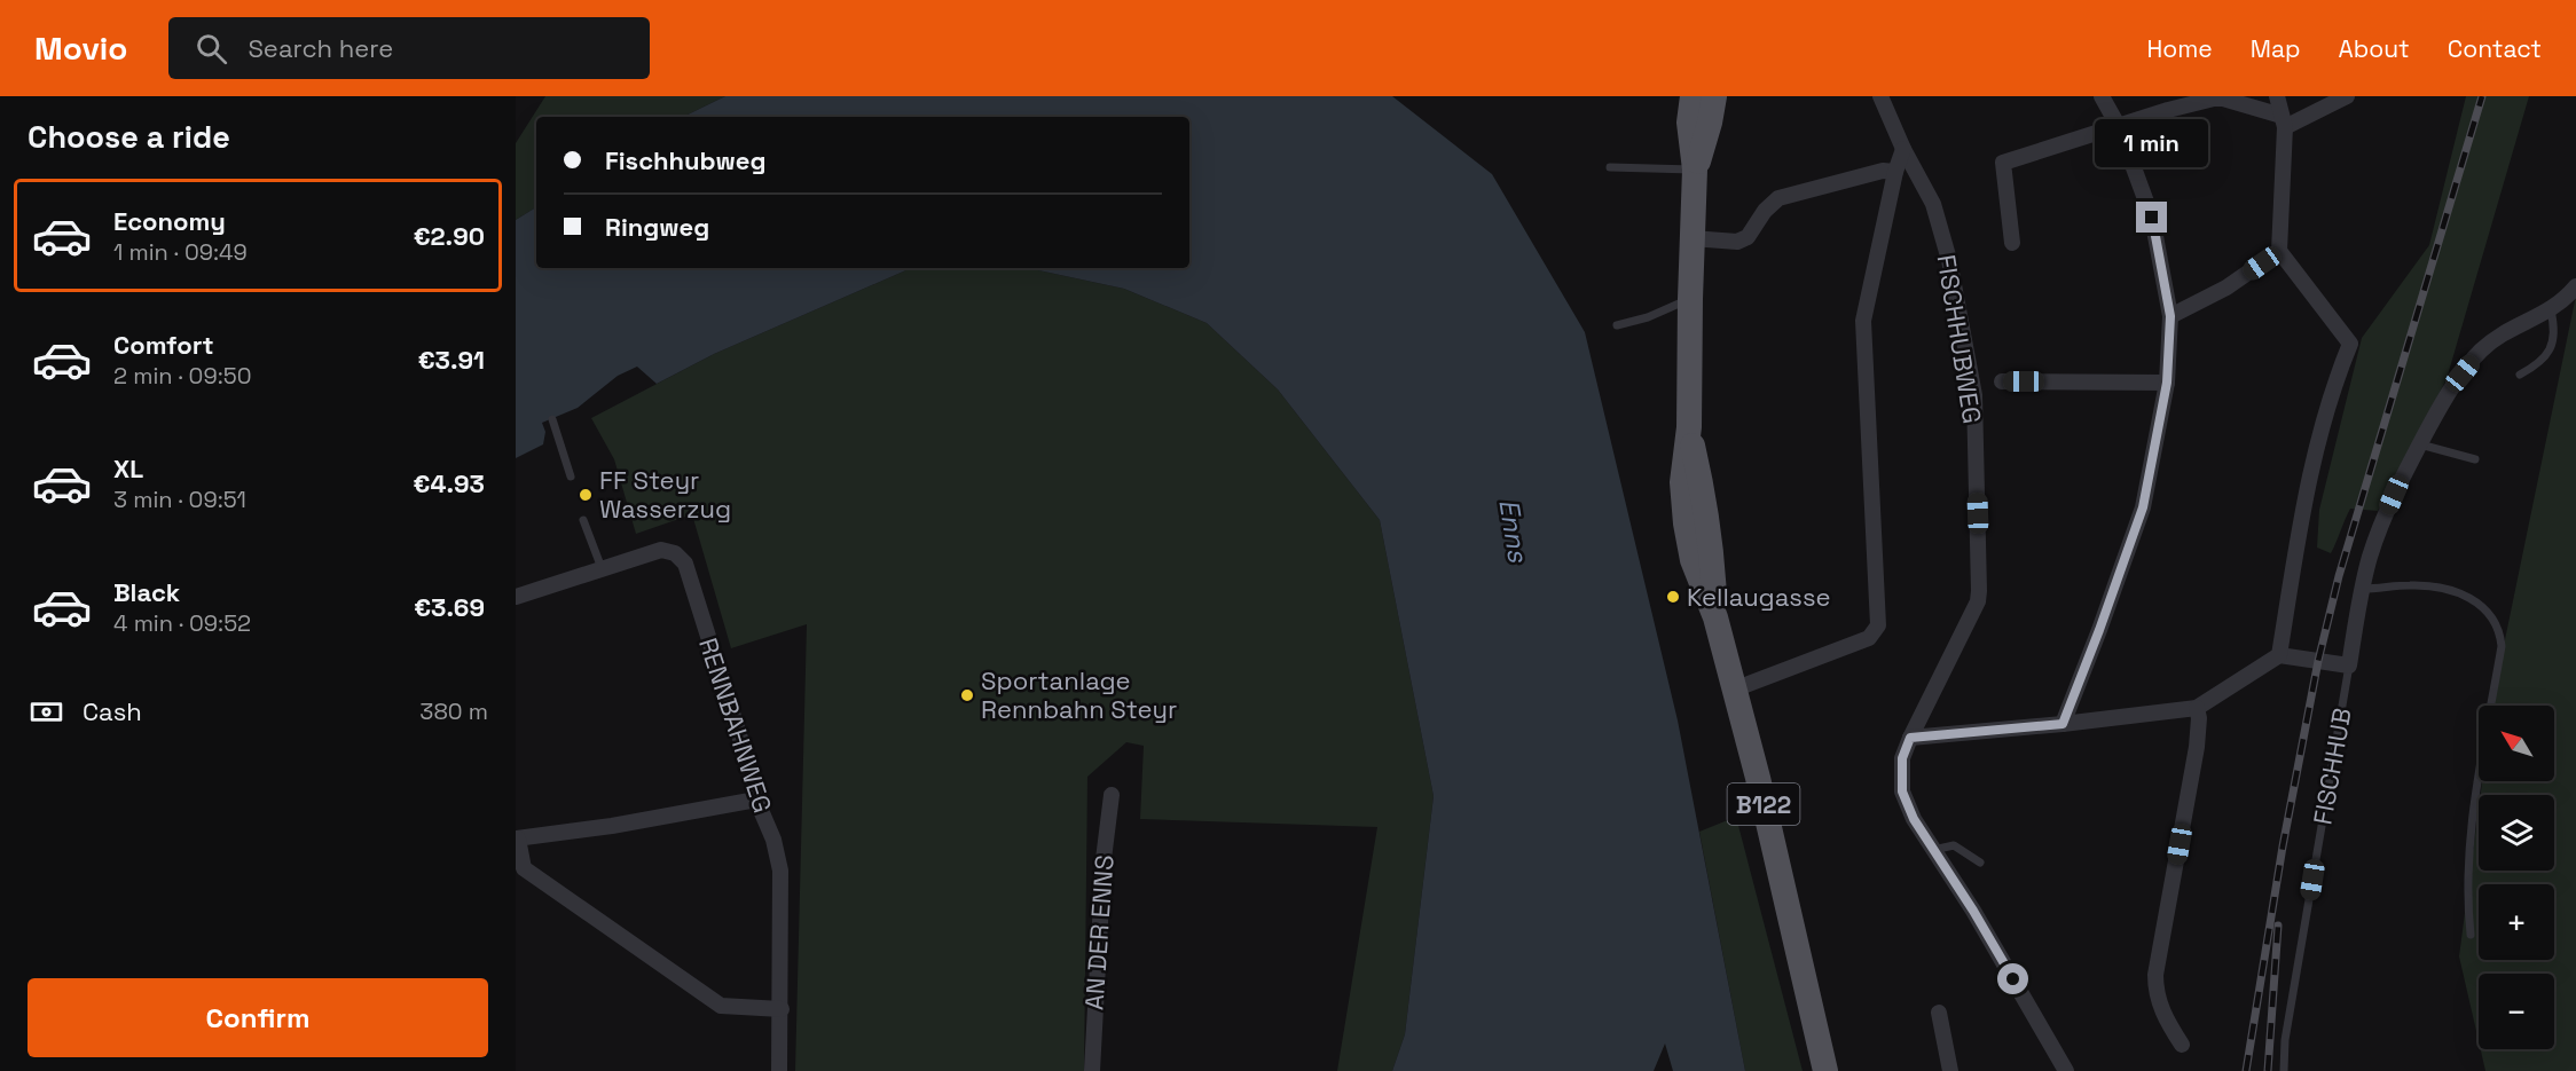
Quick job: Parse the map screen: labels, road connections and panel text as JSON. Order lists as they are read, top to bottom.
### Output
{
  "streets": {
    "main road": ["B122"],
    "street": [
      "FISCHHUBWEG",
      "RENNBAHNWEG",
      "FISCHHUB",
      "AN DER ENNS"
    ]
  },
  "water": ["Enns"],
  "places": ["FF Steyr Wasserzug", "Kellaugasse", "Sportanlage Rennbahn Steyr"],
  "north": "top left",
  "page": {
    "header": "Movio",
    "search": "Search here",
    "nav": [
      "Home",
      "Map",
      "About",
      "Contact"
    ],
    "heading": "Choose a ride",
    "banner": ["Fischhubweg", "Ringweg"],
    "bubble": "1 min",
    "list": [
      {
        "name": "Economy",
        "note": "1 min · 09:49",
        "value": "€2.90"
      },
      {
        "name": "Comfort",
        "note": "2 min · 09:50",
        "value": "€3.91"
      },
      {
        "name": "XL",
        "note": "3 min · 09:51",
        "value": "€4.93"
      },
      {
        "name": "Black",
        "note": "4 min · 09:52",
        "value": "€3.69"
      }
    ],
    "pay": ["Cash", "380 m"],
    "map_buttons": ["+", "−"],
    "buttons": "Confirm"
  }
}
